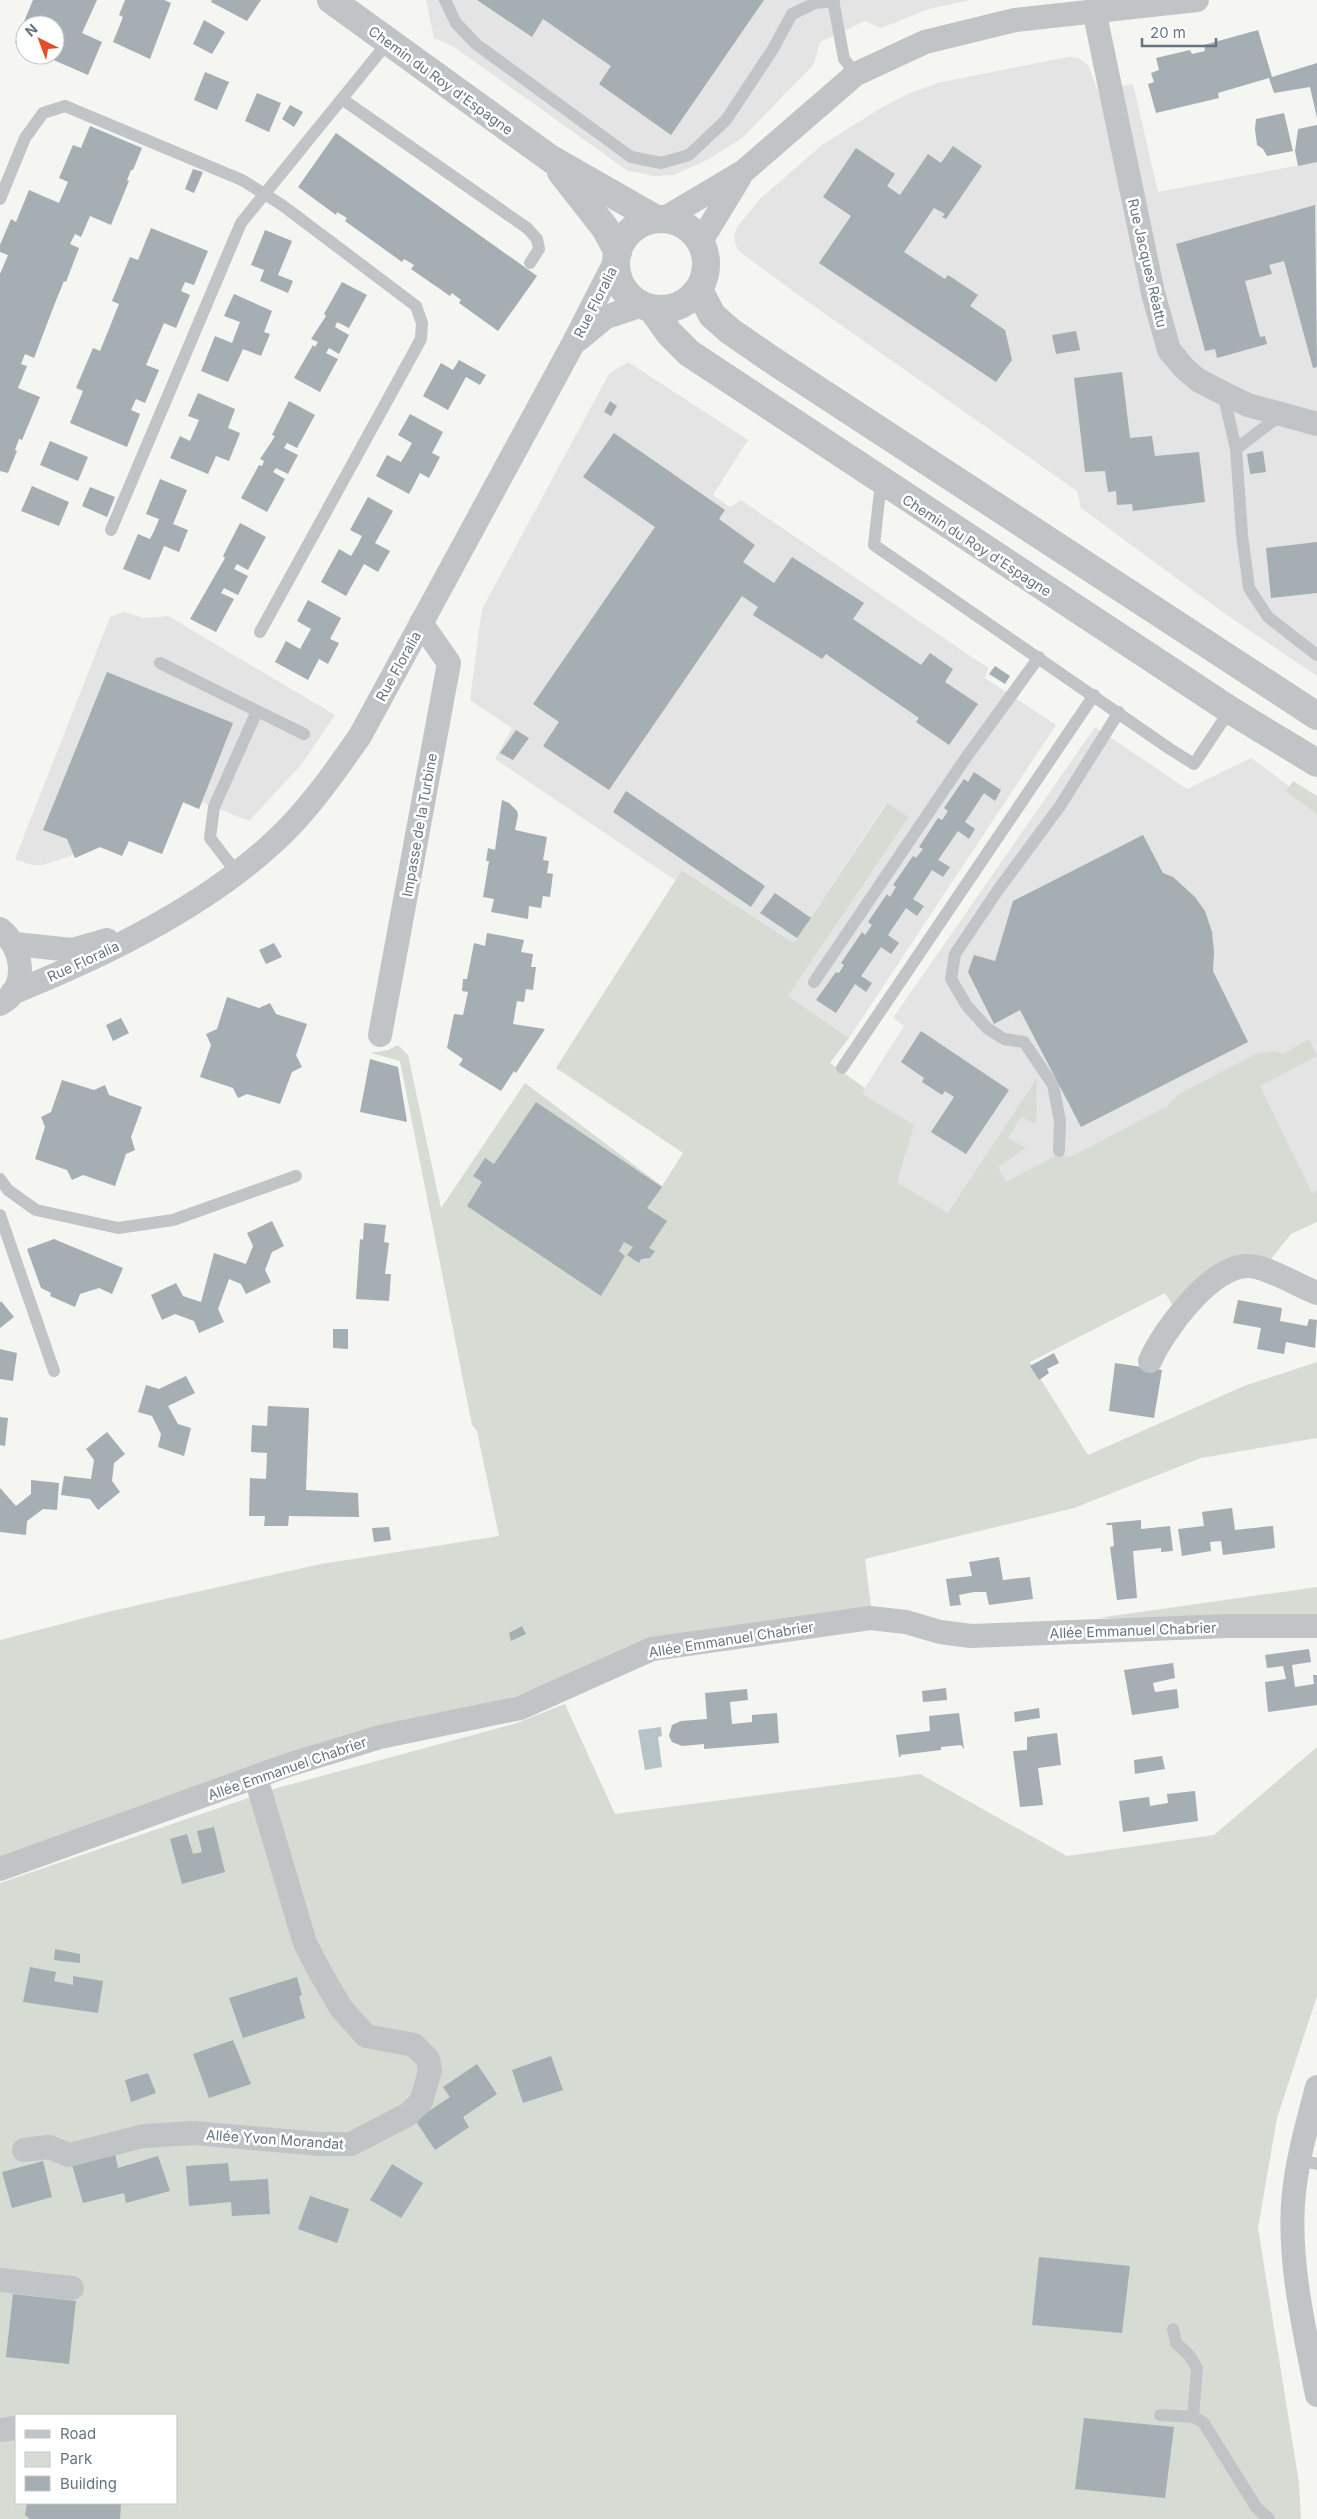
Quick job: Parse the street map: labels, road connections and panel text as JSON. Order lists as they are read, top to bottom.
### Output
{
  "streets": {
    "street": [
      "Chemin du Roy d'Espagne",
      "Rue Jacques Réattu",
      "Rue Floralia",
      "Impasse de la Turbine",
      "Allée Emmanuel Chabrier",
      "Allée Yvon Morandat"
    ]
  },
  "crossings": [
    ["Chemin du Roy d'Espagne", "Rue Floralia"],
    ["Rue Floralia", "Impasse de la Turbine"],
    ["Allée Emmanuel Chabrier", "Allée Yvon Morandat"]
  ],
  "legend": ["Road", "Park", "Building"],
  "scale_bar": "20 m",
  "north": "top left"
}
